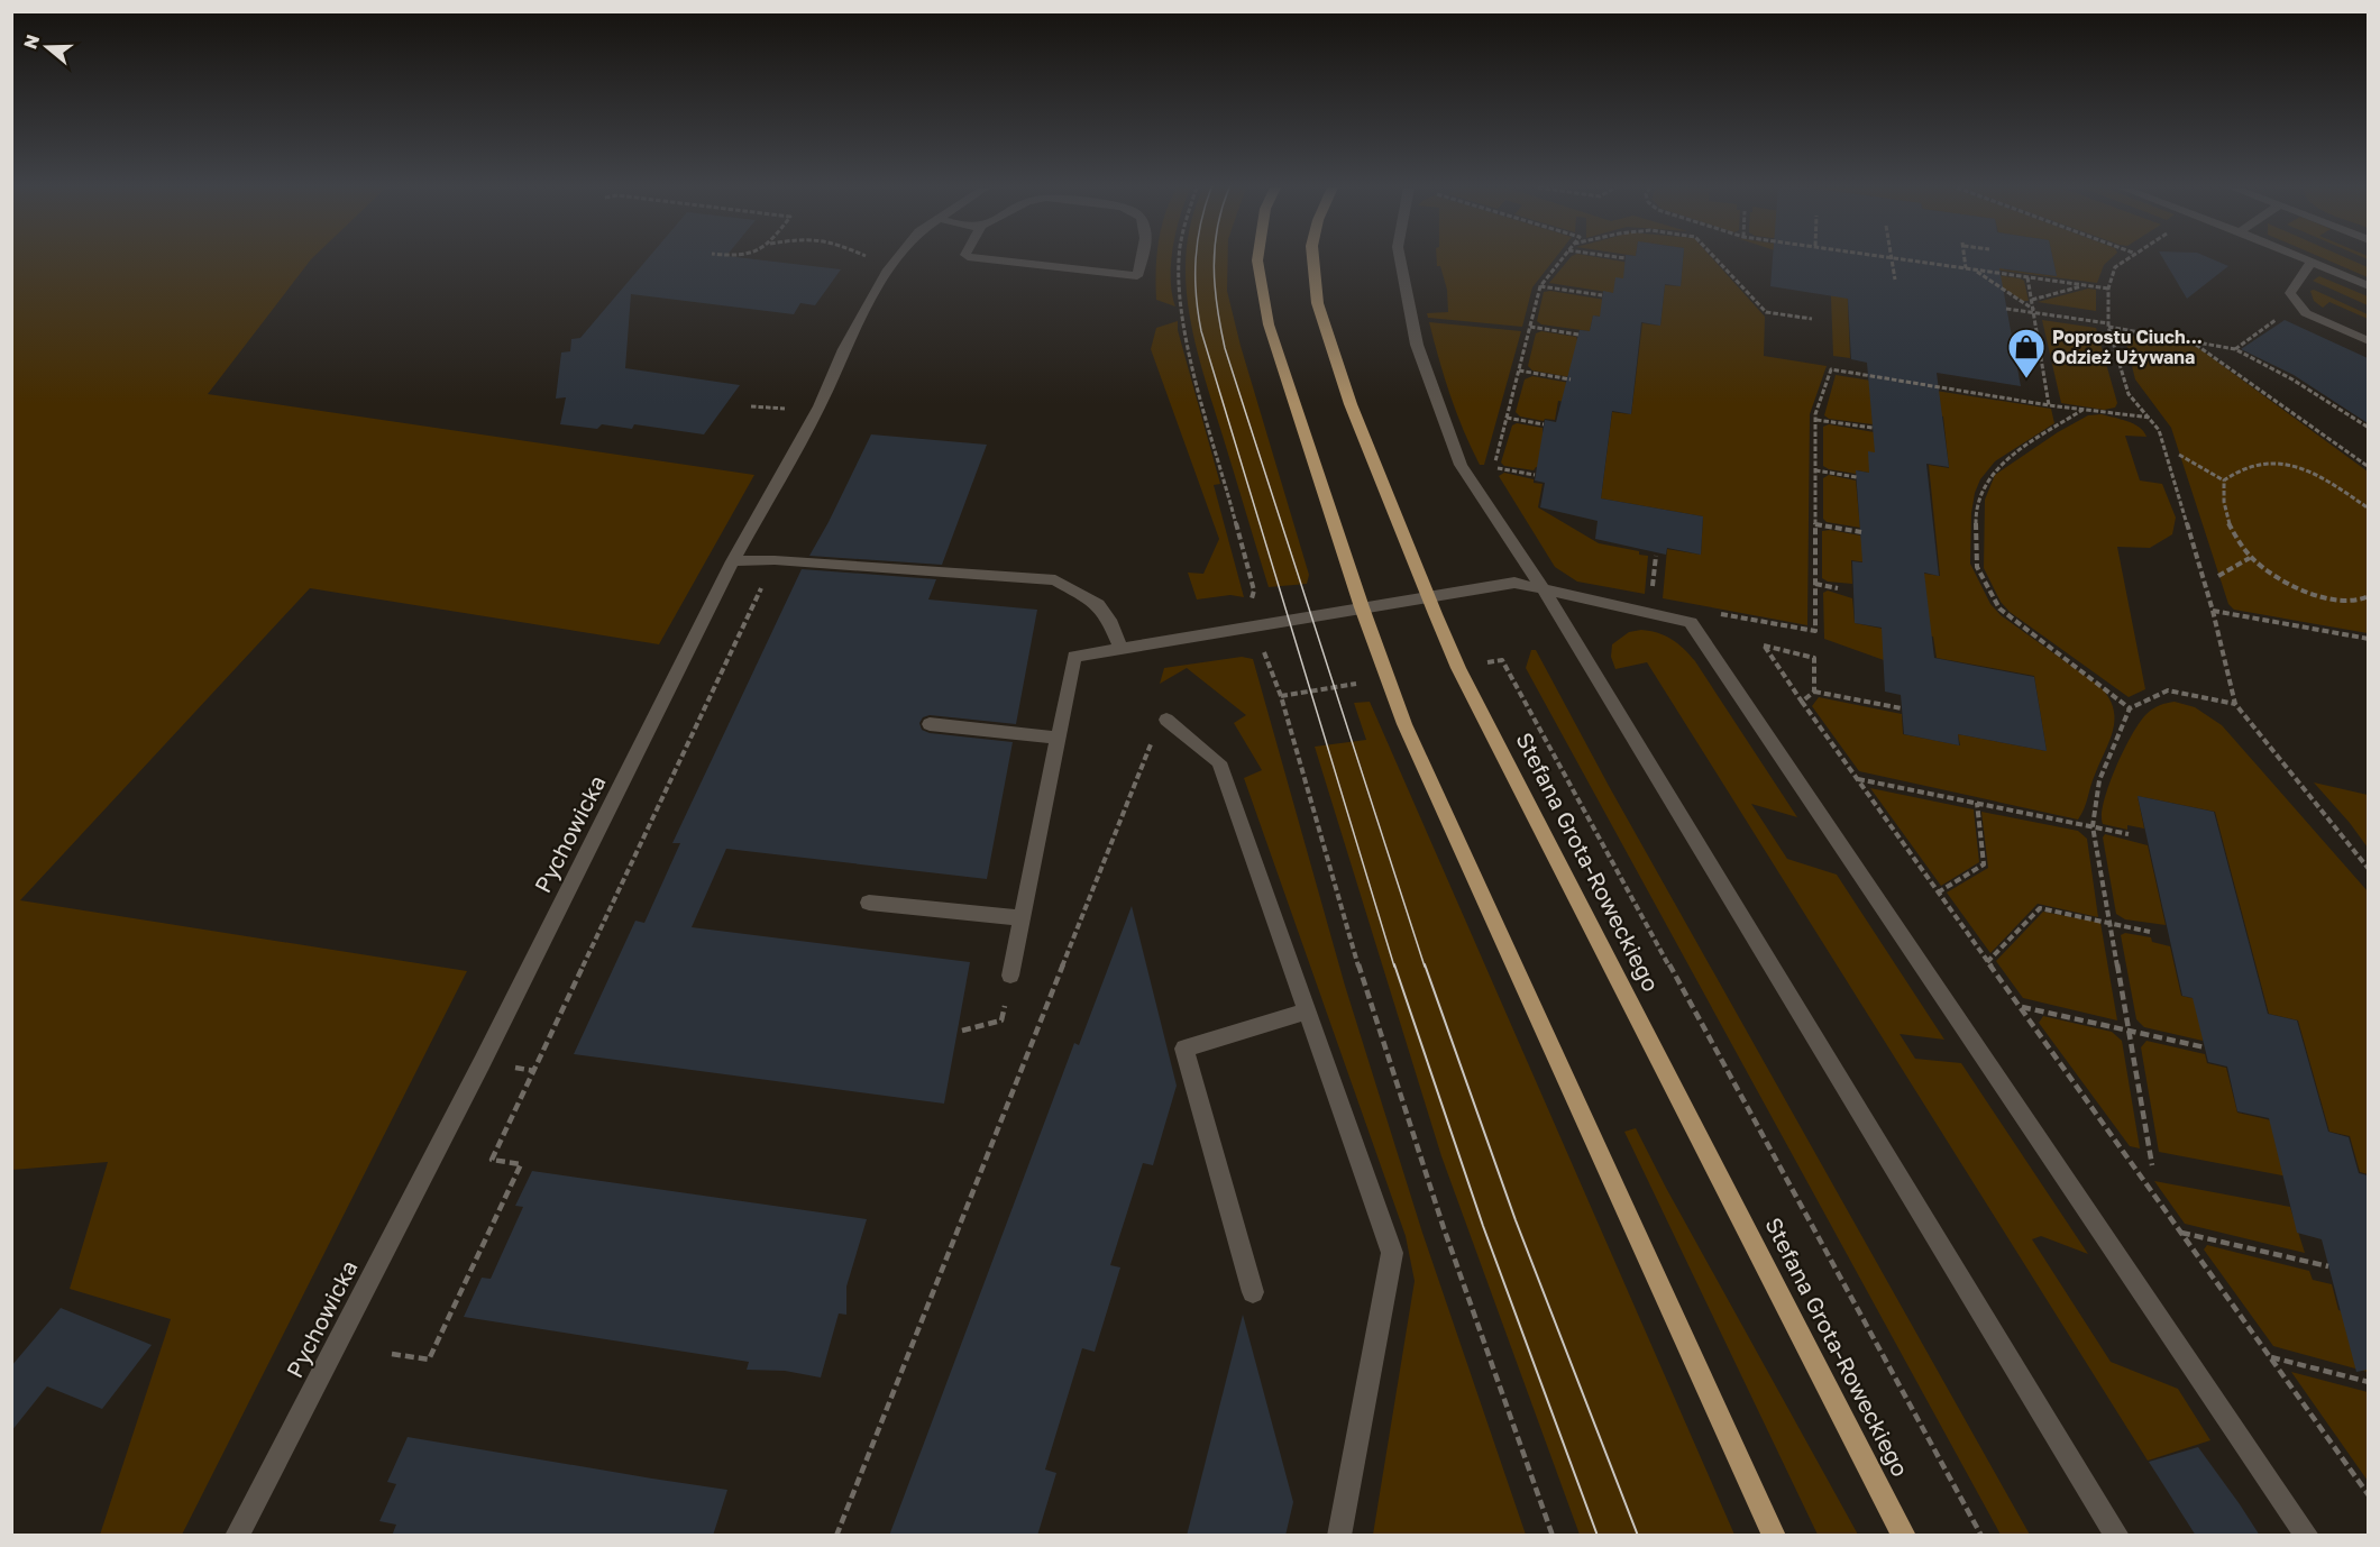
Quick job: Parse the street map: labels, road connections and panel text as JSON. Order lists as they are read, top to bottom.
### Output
{
  "streets": {
    "main road": ["Stefana Grota-Roweckiego"],
    "street": ["Pychowicka"]
  },
  "places": {
    "shop": ["Poprostu Ciuch... Odzież Używana"]
  },
  "north": "left"
}
